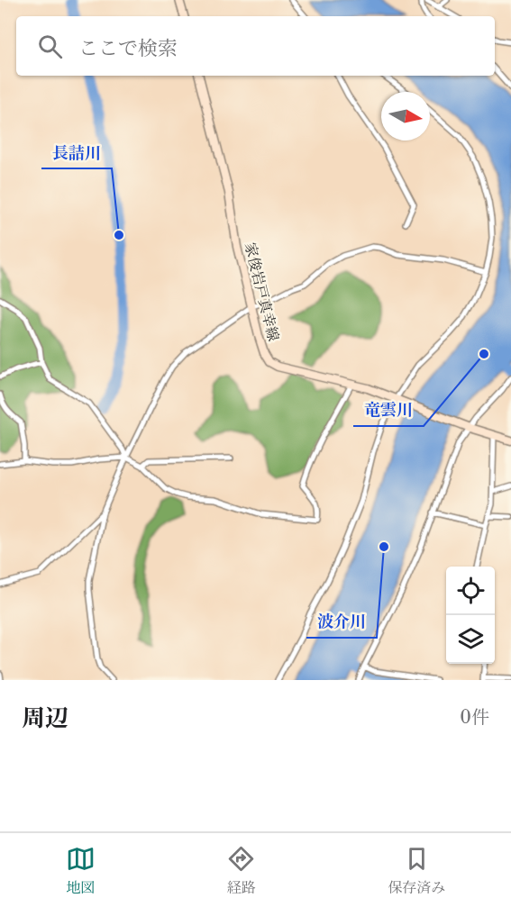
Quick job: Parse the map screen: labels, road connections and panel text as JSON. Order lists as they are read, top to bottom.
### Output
{
  "streets": {
    "main road": ["家俊岩戸真幸線"]
  },
  "places": ["長詰川", "竜雲川", "波介川"],
  "north": "right",
  "page": {
    "search": "ここで検索",
    "heading": ["周辺", "0件"],
    "nav": ["地図", "経路", "保存済み"]
  }
}
